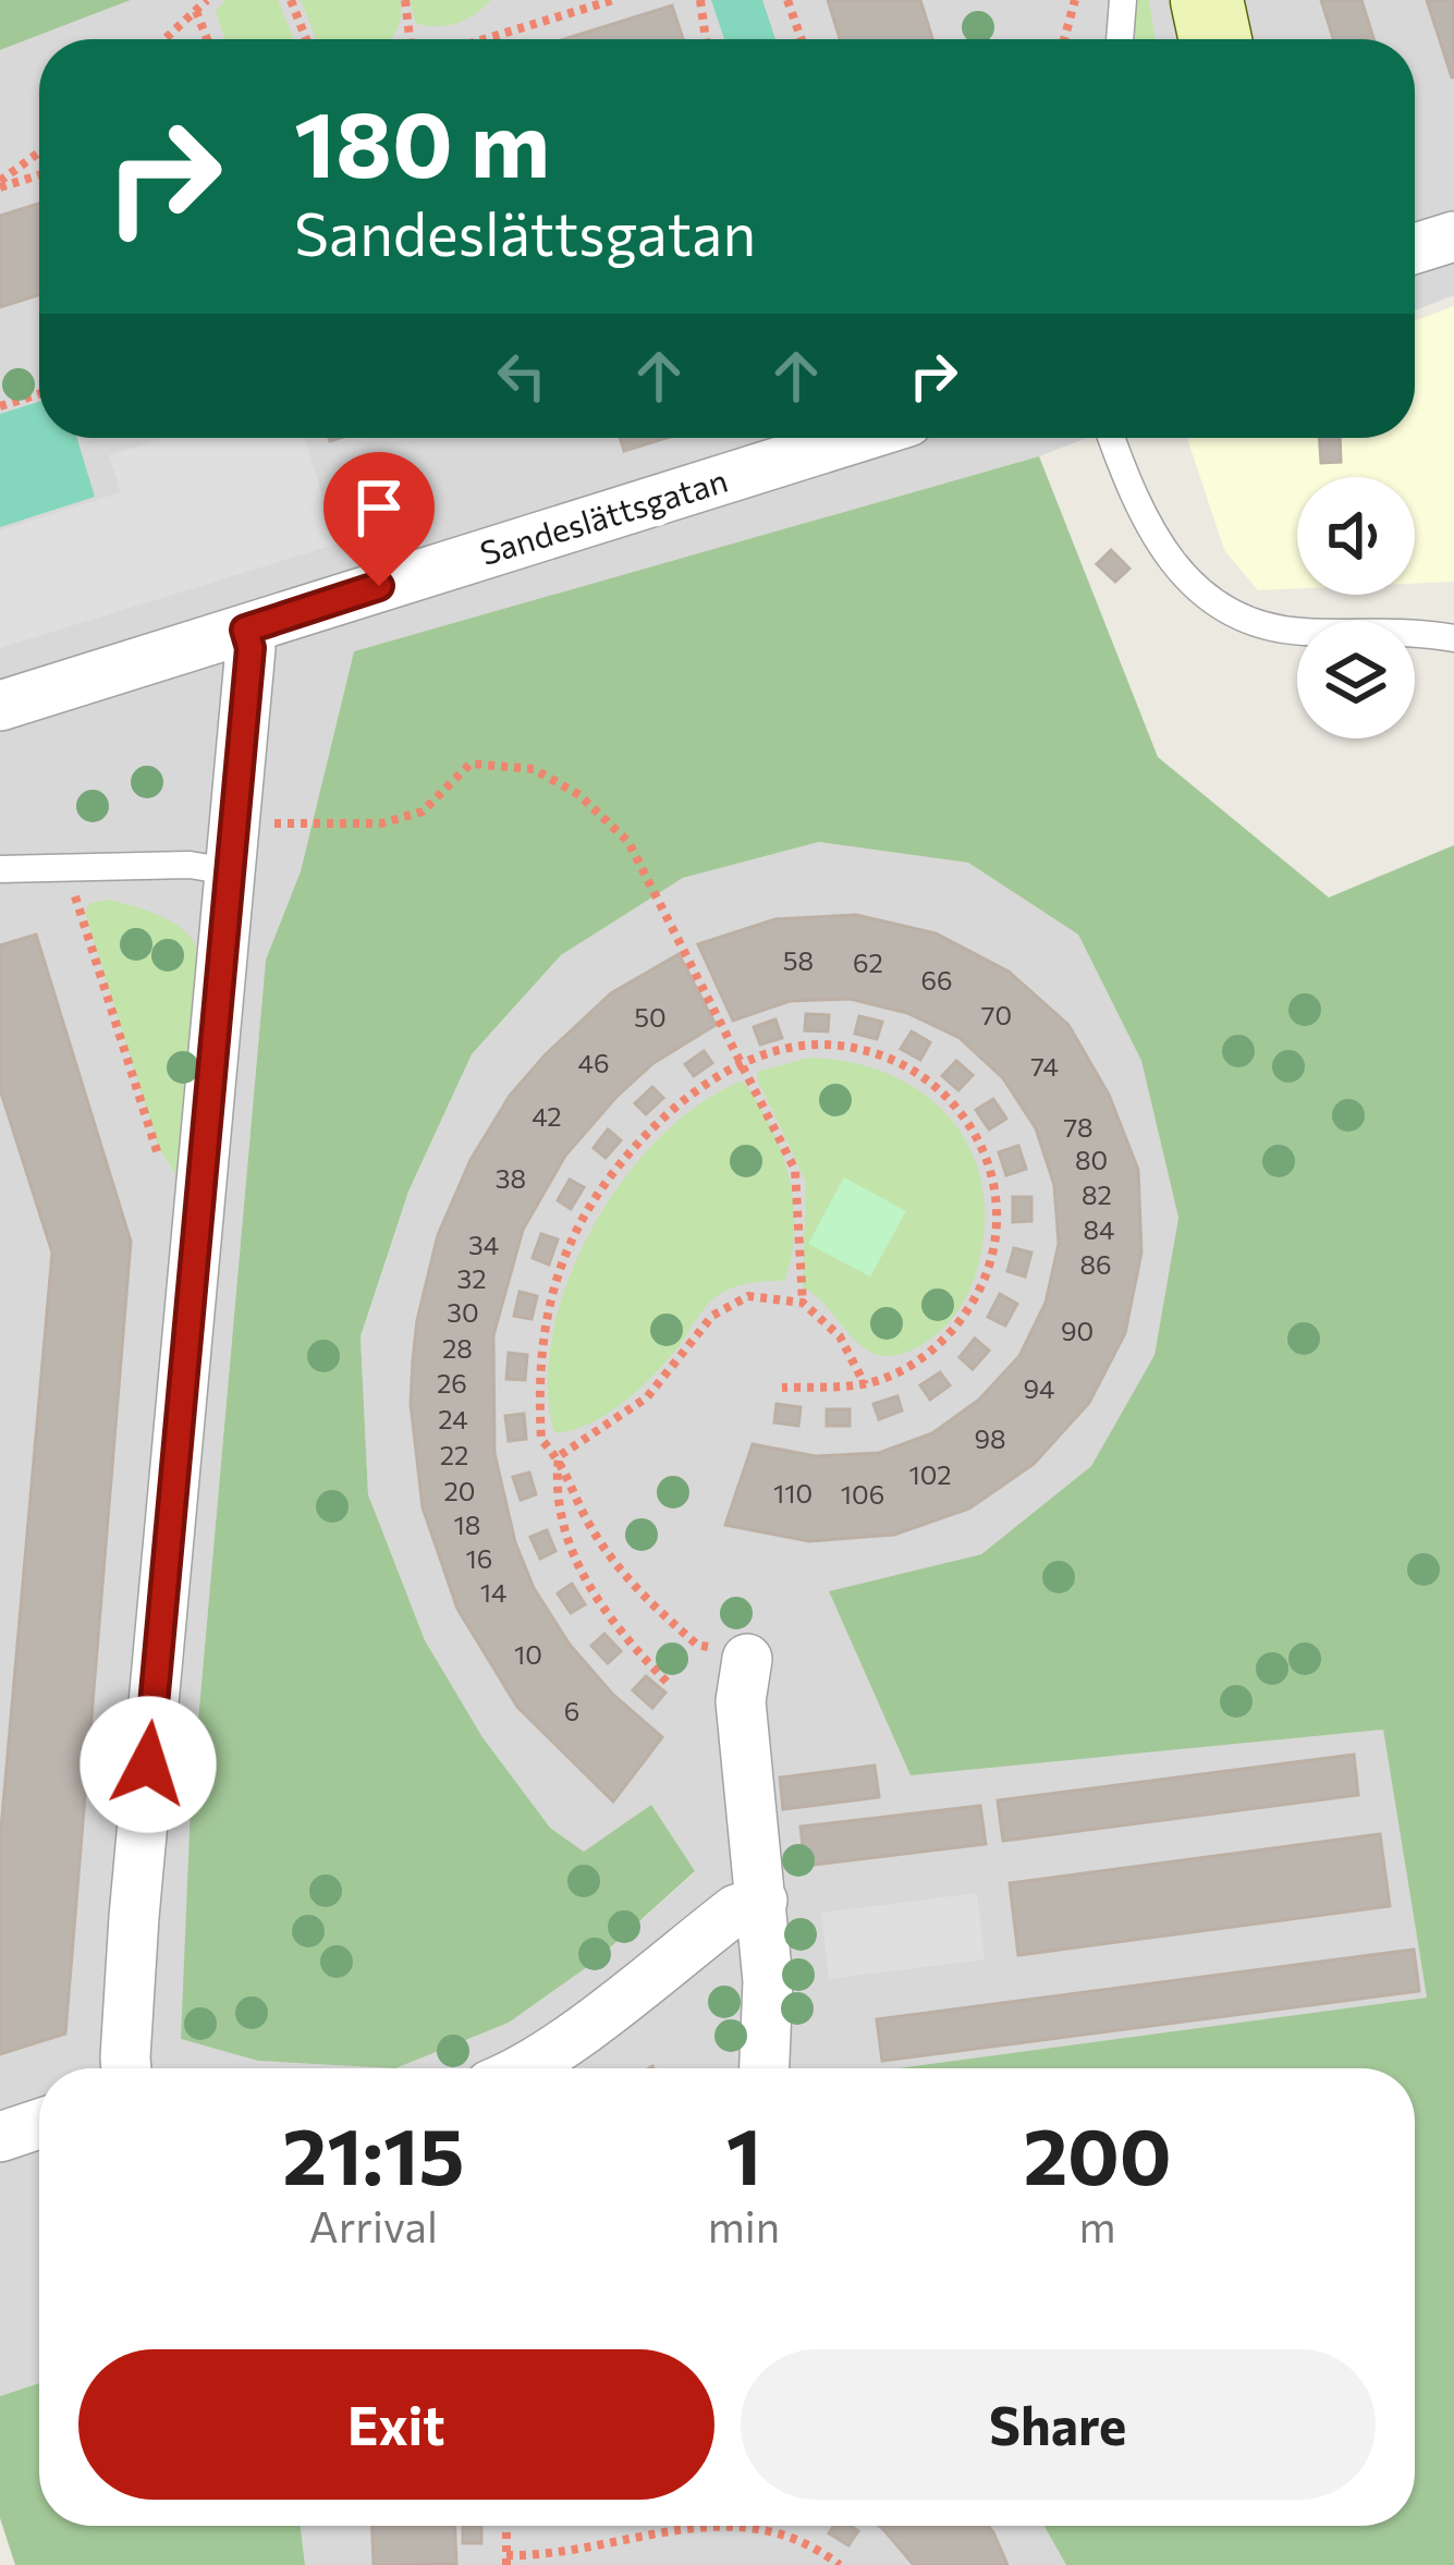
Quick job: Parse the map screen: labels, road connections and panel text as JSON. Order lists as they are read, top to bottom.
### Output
{
  "streets": {
    "street": ["Sandeslättsgatan"]
  },
  "house_numbers": [
    "58",
    "62",
    "66",
    "70",
    "50",
    "46",
    "74",
    "42",
    "78",
    "80",
    "38",
    "82",
    "84",
    "34",
    "86",
    "32",
    "30",
    "90",
    "28",
    "26",
    "94",
    "24",
    "98",
    "22",
    "102",
    "20",
    "110",
    "106",
    "18",
    "16",
    "14",
    "10",
    "6"
  ],
  "page": {
    "turn": ["180 m", "Sandeslättsgatan"],
    "eta": [
      "21:15",
      "Arrival",
      "1",
      "min",
      "200",
      "m"
    ],
    "buttons": ["Exit", "Share"]
  }
}
